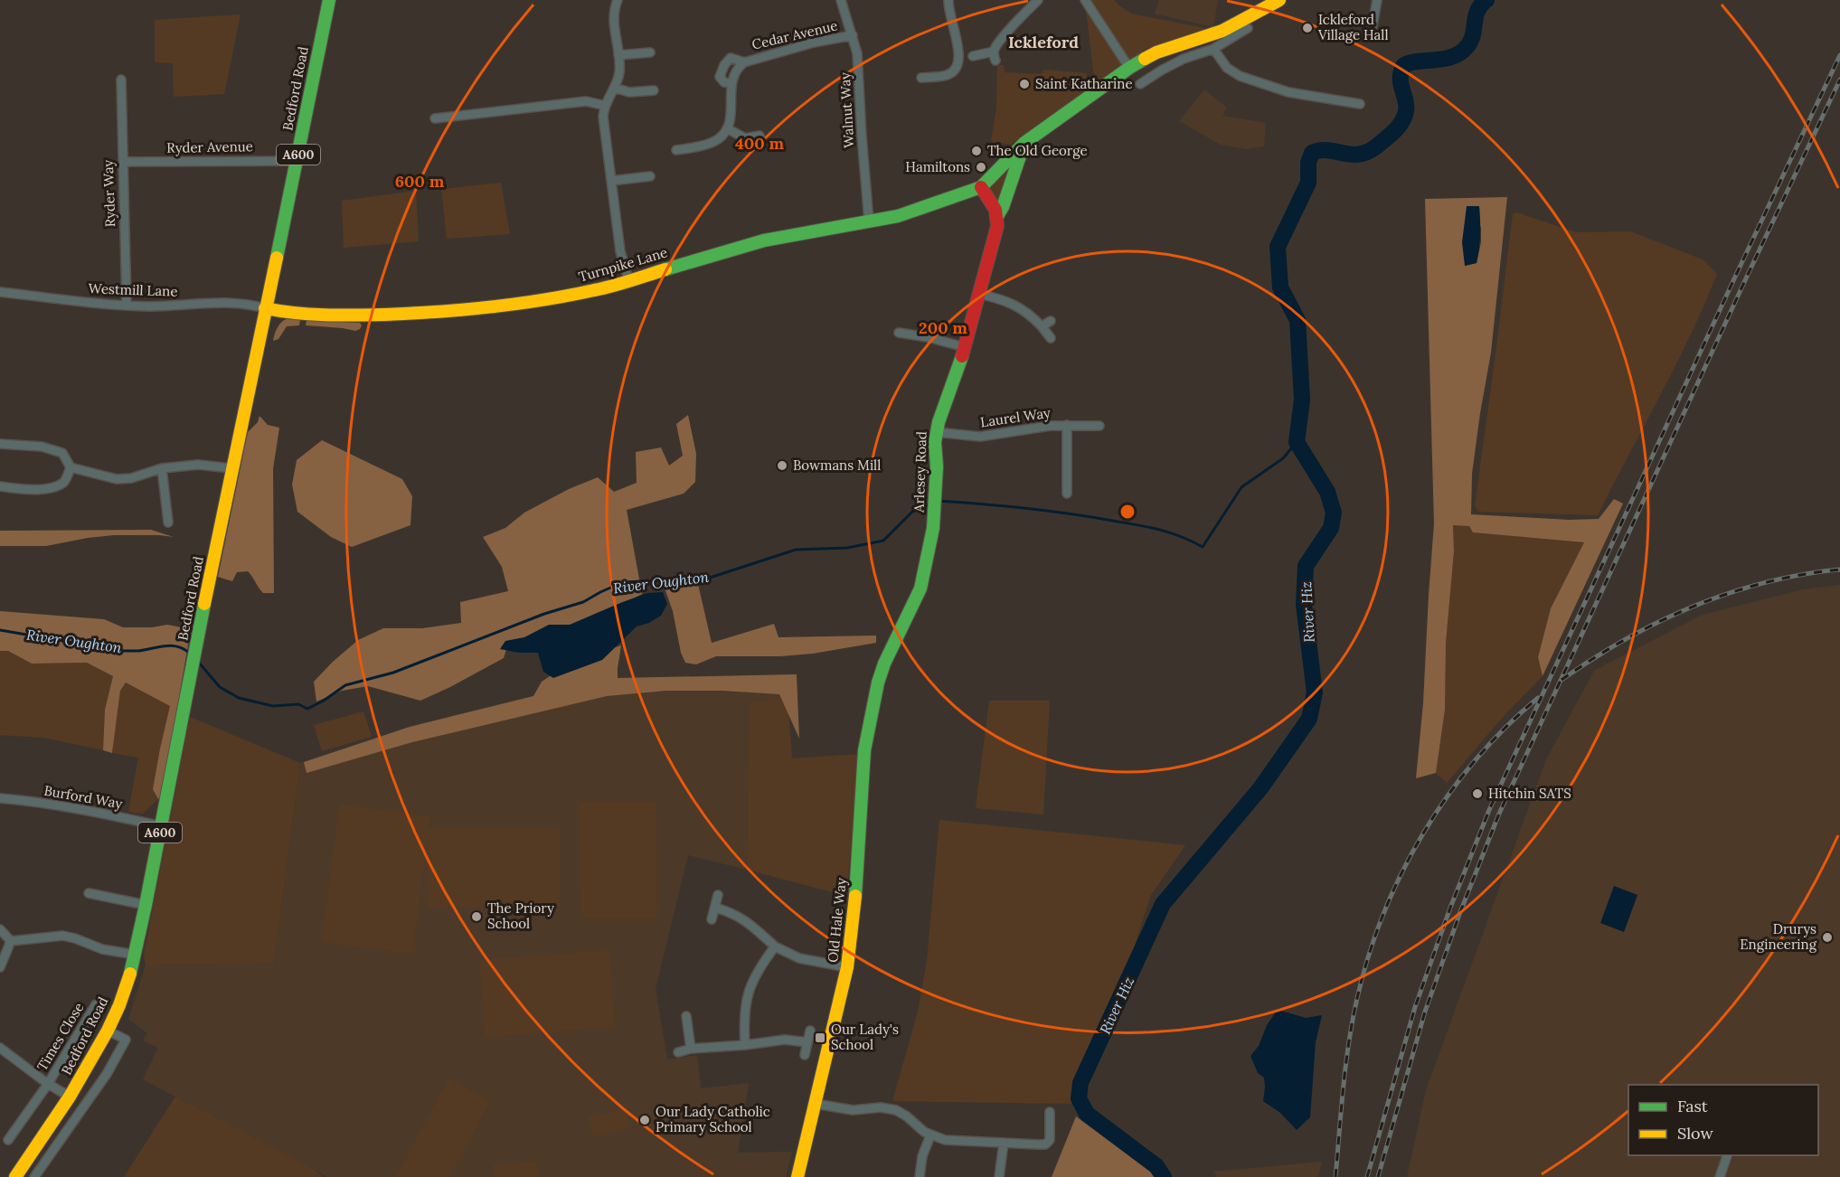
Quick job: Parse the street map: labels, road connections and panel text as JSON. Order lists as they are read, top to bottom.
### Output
{
  "streets": {
    "street": [
      "Cedar Avenue",
      "Bedford Road",
      "Walnut Way",
      "Ryder Avenue",
      "A600",
      "Ryder Way",
      "Turnpike Lane",
      "Westmill Lane",
      "Laurel Way",
      "Arlesey Road",
      "Burford Way",
      "Old Hale Way",
      "Times Close"
    ]
  },
  "crossings": [
    ["Cedar Avenue", "Walnut Way"],
    ["Bedford Road", "Ryder Avenue"],
    ["Bedford Road", "Turnpike Lane"],
    ["Bedford Road", "Westmill Lane"],
    ["Bedford Road", "Burford Way"],
    ["Bedford Road", "Times Close"],
    ["Walnut Way", "Turnpike Lane"],
    ["Ryder Avenue", "Ryder Way"],
    ["Ryder Way", "Westmill Lane"],
    ["Turnpike Lane", "Westmill Lane"],
    ["Laurel Way", "Arlesey Road"],
    ["Arlesey Road", "Old Hale Way"]
  ],
  "districts": ["Ickleford"],
  "water": ["River Oughton", "River Hiz"],
  "places": {
    "other": [
      "Ickleford Village Hall",
      "Saint Katharine",
      "The Old George",
      "Hamiltons",
      "Bowmans Mill",
      "Hitchin SATS",
      "The Priory School",
      "Drurys Engineering",
      "Our Lady Catholic Primary School"
    ],
    "transit": ["Our Lady's School"]
  },
  "legend": ["Fast", "Slow"],
  "rings": ["400 m", "600 m", "200 m"]
}
